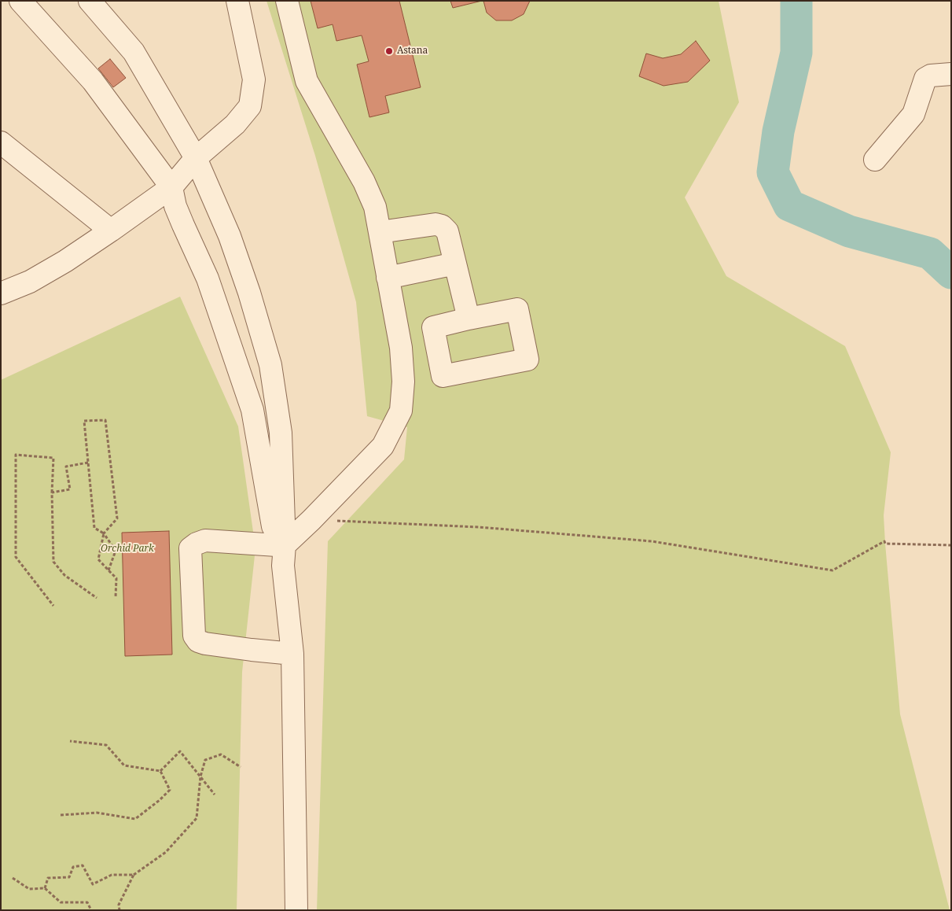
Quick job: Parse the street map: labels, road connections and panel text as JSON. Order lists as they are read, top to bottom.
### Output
{
  "parks": ["Orchid Park"],
  "places": ["Astana"]
}
